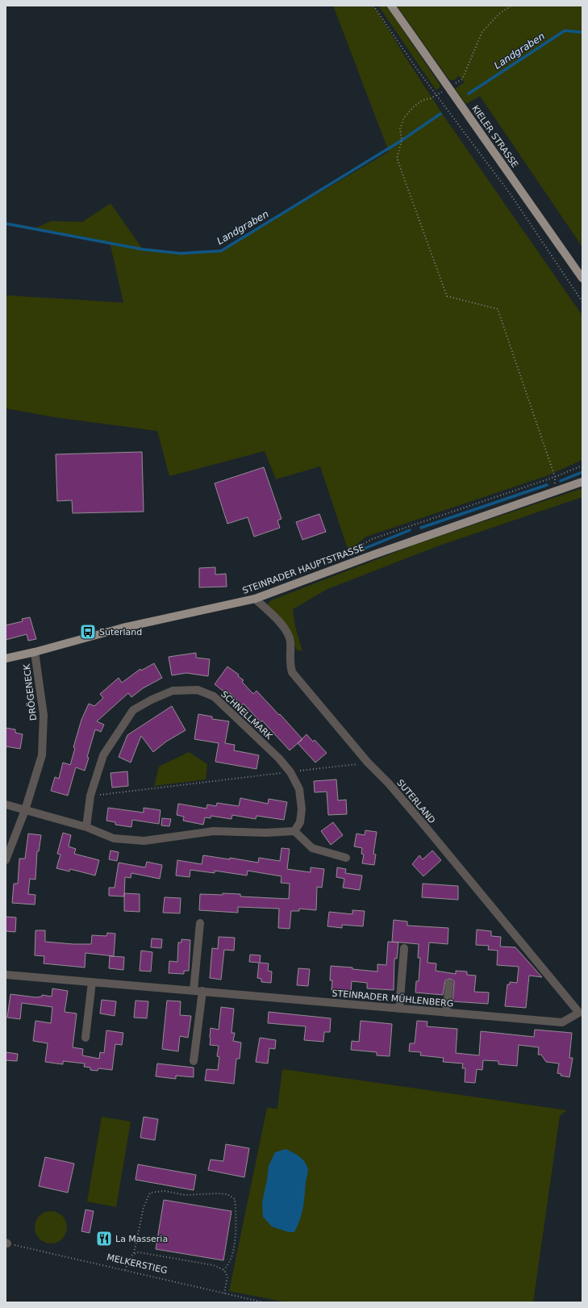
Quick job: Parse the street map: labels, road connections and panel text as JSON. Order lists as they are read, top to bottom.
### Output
{
  "streets": {
    "main road": ["KIELER STRASSE", "STEINRADER HAUPTSTRASSE"],
    "street": [
      "DRÖGENECK",
      "SCHNELLMARK",
      "SUTERLAND",
      "STEINRADER MÜHLENBERG"
    ],
    "path": ["MELKERSTIEG"]
  },
  "crossings": [
    ["STEINRADER HAUPTSTRASSE", "DRÖGENECK"],
    ["STEINRADER HAUPTSTRASSE", "SUTERLAND"],
    ["SUTERLAND", "STEINRADER MÜHLENBERG"]
  ],
  "water": ["Landgraben"],
  "places": {
    "bus stop": ["Suterland"],
    "restaurant": ["La Masseria"]
  }
}
